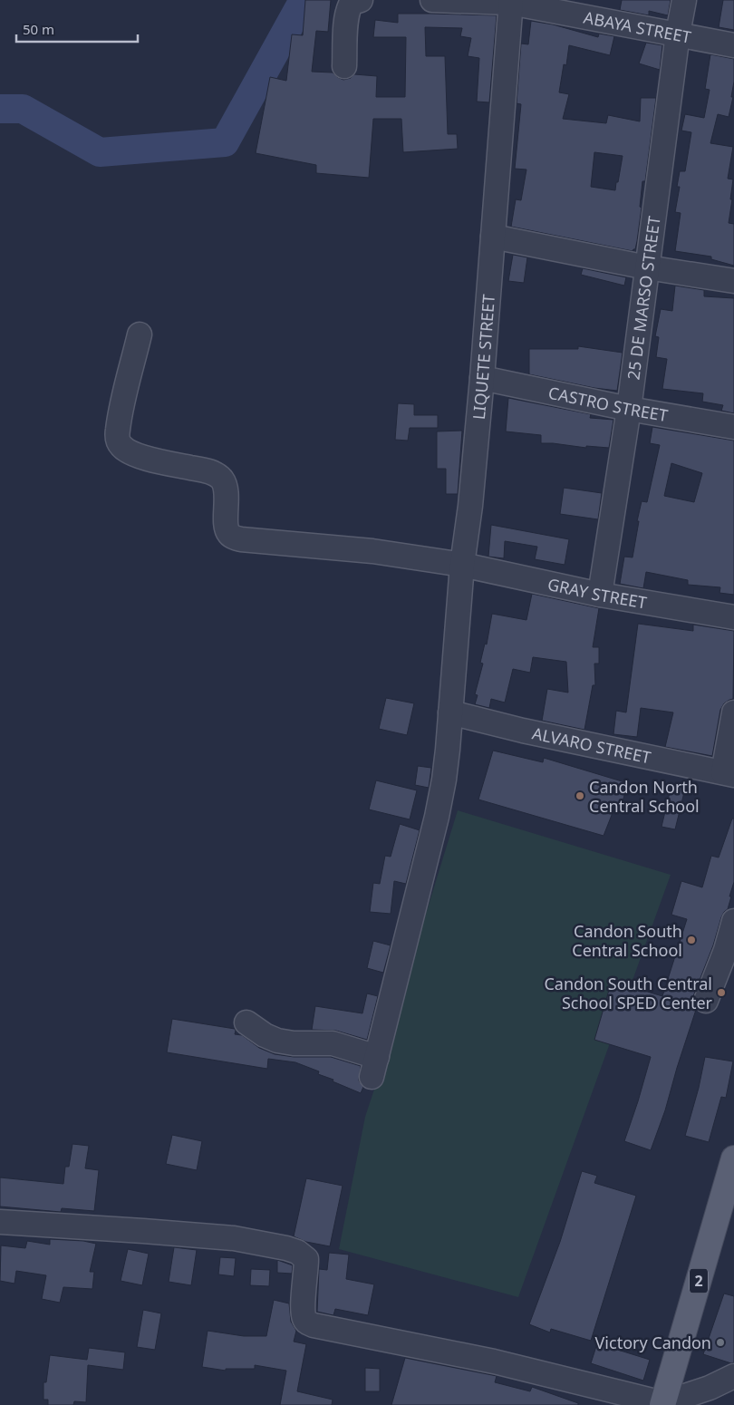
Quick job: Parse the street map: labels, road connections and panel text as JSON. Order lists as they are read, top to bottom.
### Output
{
  "streets": {
    "main road": ["2"],
    "street": [
      "ABAYA STREET",
      "25 DE MARSO STREET",
      "LIQUETE STREET",
      "CASTRO STREET",
      "GRAY STREET",
      "ALVARO STREET"
    ]
  },
  "crossings": [
    ["ABAYA STREET", "25 DE MARSO STREET"],
    ["ABAYA STREET", "LIQUETE STREET"],
    ["25 DE MARSO STREET", "CASTRO STREET"],
    ["25 DE MARSO STREET", "GRAY STREET"],
    ["LIQUETE STREET", "CASTRO STREET"],
    ["LIQUETE STREET", "GRAY STREET"],
    ["LIQUETE STREET", "ALVARO STREET"]
  ],
  "places": [
    "Candon North Central School",
    "Candon South Central School",
    "Candon South Central School SPED Center",
    "Victory Candon"
  ],
  "scale_bar": "50 m"
}
